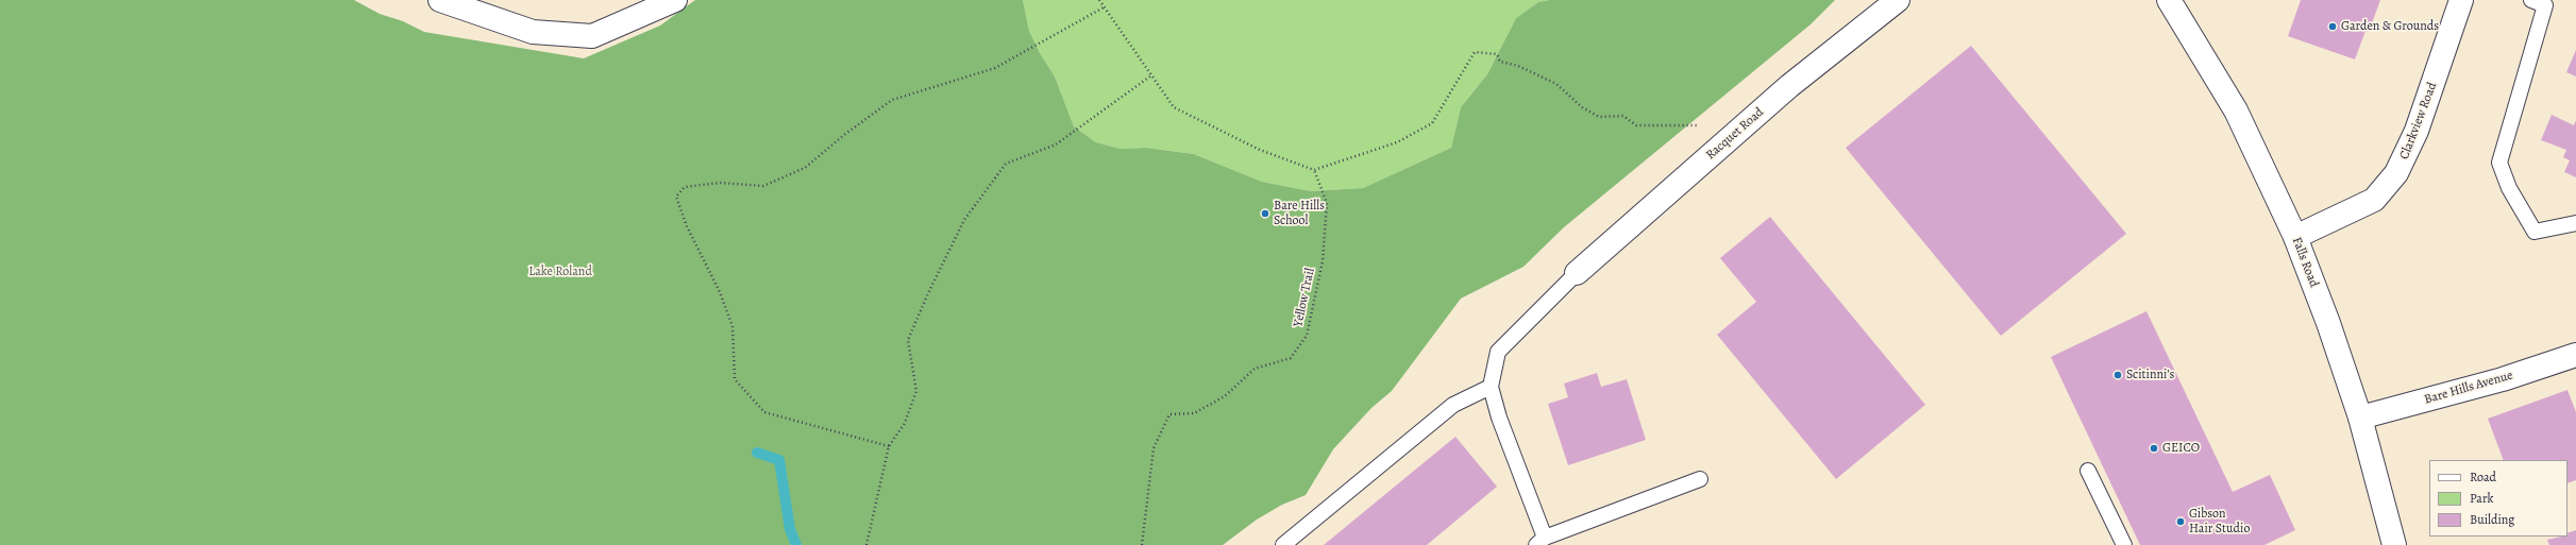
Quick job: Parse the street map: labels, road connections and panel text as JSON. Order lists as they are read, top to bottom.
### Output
{
  "streets": {
    "street": [
      "Clarkview Road",
      "Racquet Road",
      "Falls Road",
      "Bare Hills Avenue"
    ],
    "path": ["Yellow Trail"]
  },
  "crossings": [
    ["Clarkview Road", "Falls Road"],
    ["Falls Road", "Bare Hills Avenue"]
  ],
  "parks": ["Lake Roland"],
  "places": [
    "Garden & Grounds",
    "Bare Hills School",
    "Scitinni’s",
    "GEICO",
    "Gibson Hair Studio"
  ],
  "legend": ["Road", "Park", "Building"]
}
